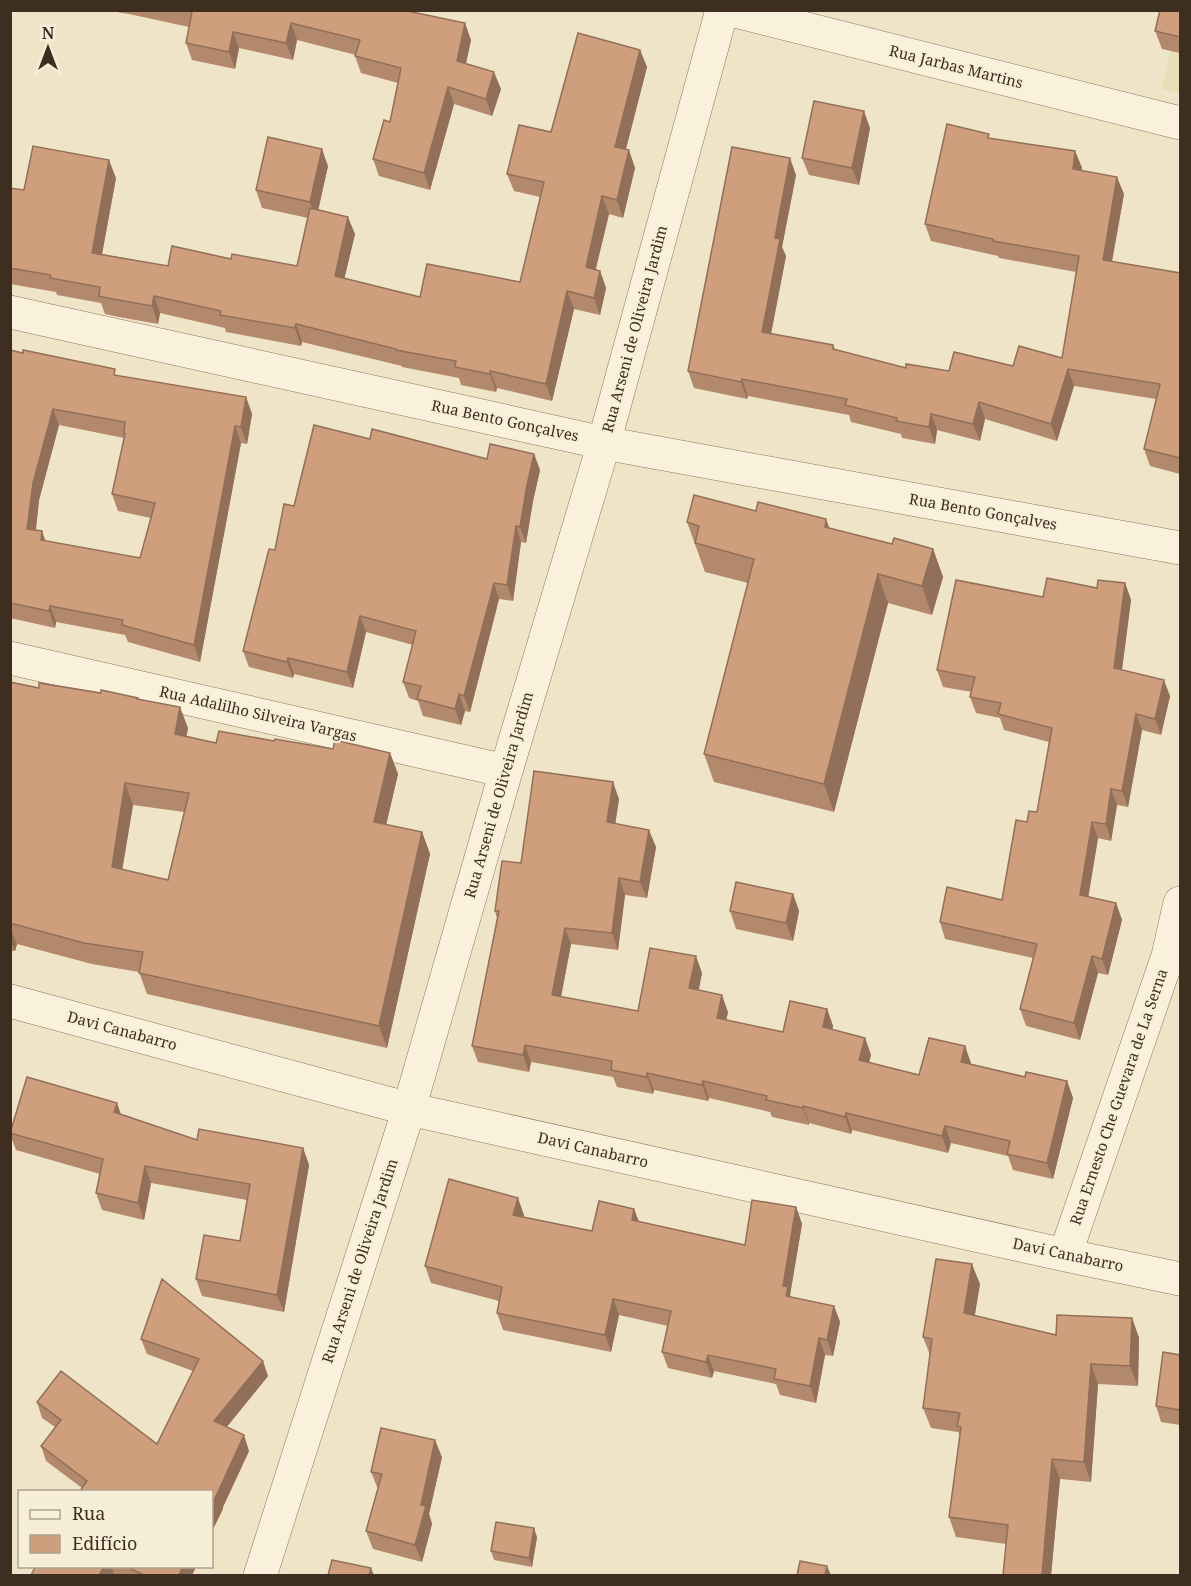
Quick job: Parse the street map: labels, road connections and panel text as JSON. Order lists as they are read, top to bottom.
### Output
{
  "streets": {
    "street": [
      "Rua Jarbas Martins",
      "Rua Arseni de Oliveira Jardim",
      "Rua Bento Gonçalves",
      "Rua Adalilho Silveira Vargas",
      "Davi Canabarro",
      "Rua Ernesto Che Guevara de La Serna"
    ]
  },
  "crossings": [
    ["Rua Arseni de Oliveira Jardim", "Rua Bento Gonçalves"],
    ["Rua Arseni de Oliveira Jardim", "Rua Adalilho Silveira Vargas"],
    ["Rua Arseni de Oliveira Jardim", "Davi Canabarro"],
    ["Davi Canabarro", "Rua Ernesto Che Guevara de La Serna"]
  ],
  "legend": ["Rua", "Edifício"],
  "north": "top"
}
